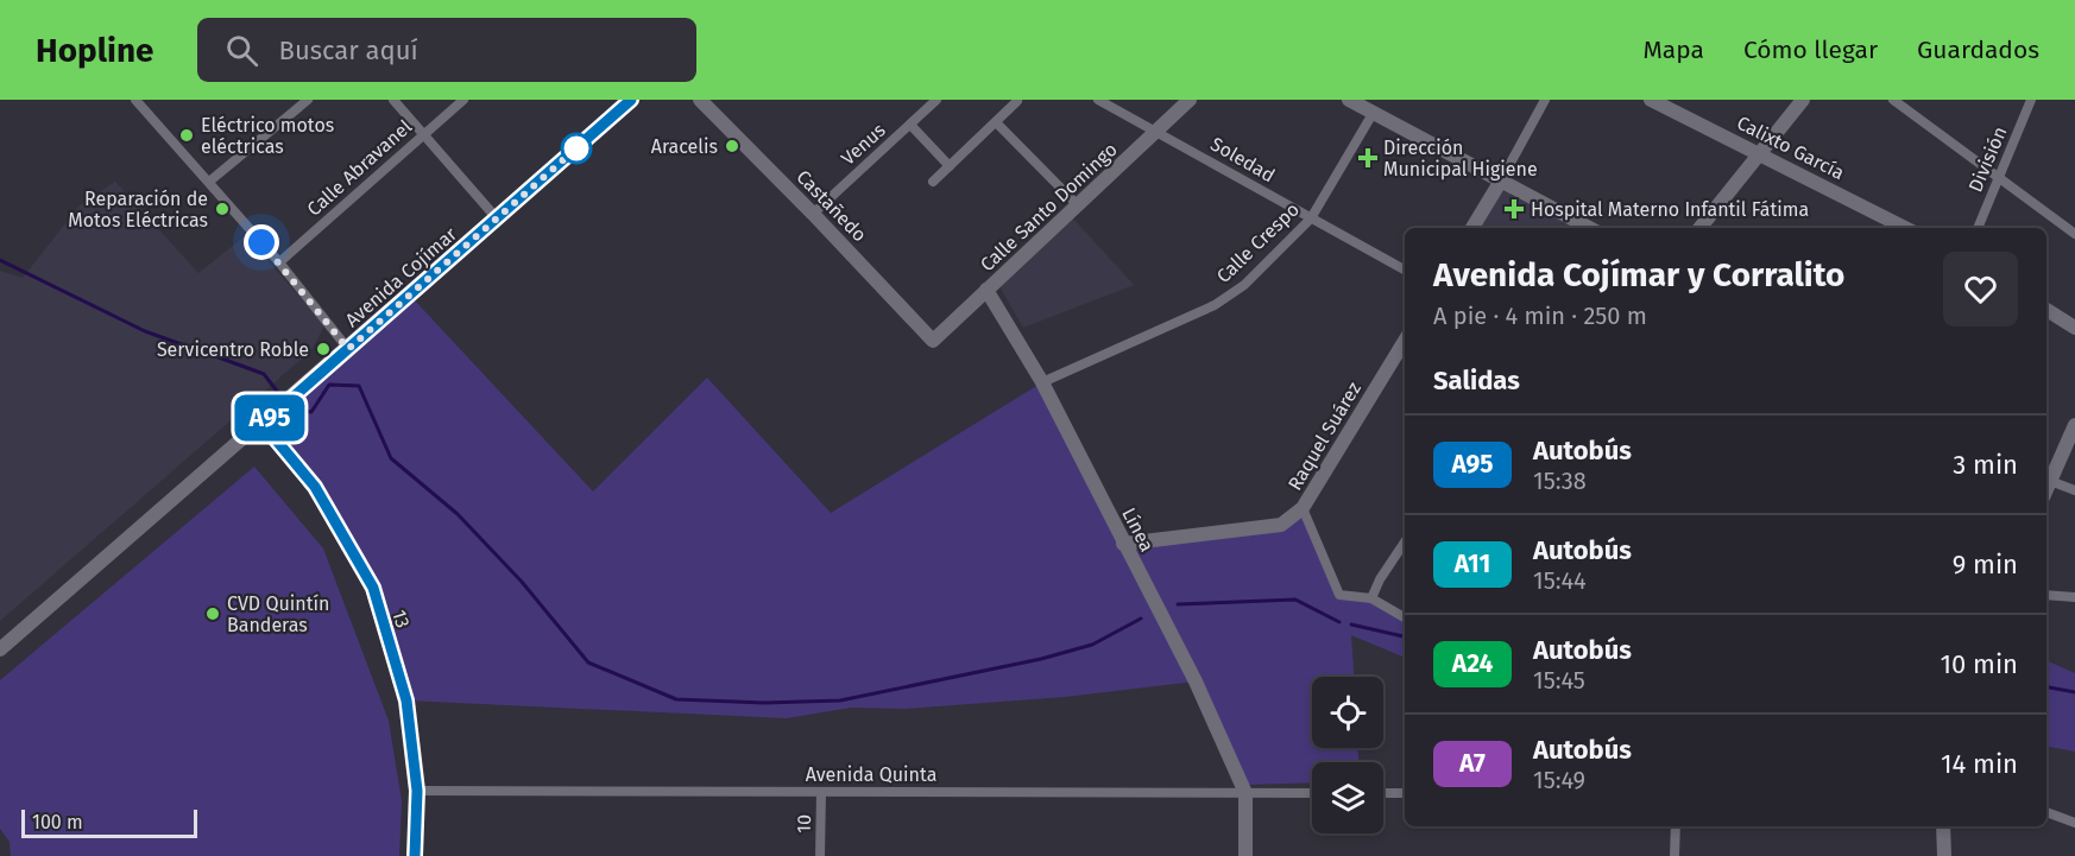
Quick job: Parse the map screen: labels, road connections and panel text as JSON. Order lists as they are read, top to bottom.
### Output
{
  "streets": {
    "street": [
      "Venus",
      "Calixto García",
      "Soledad",
      "División",
      "Calle Abravanel",
      "Castañedo",
      "Calle Santo Domingo",
      "Calle Crespo",
      "Avenida Cojímar",
      "Raquel Suárez",
      "Línea",
      "13",
      "Avenida Quinta",
      "10"
    ]
  },
  "crossings": [
    ["Venus", "Castañedo"],
    ["Soledad", "Calle Santo Domingo"],
    ["Soledad", "Calle Crespo"],
    ["Castañedo", "Calle Santo Domingo"],
    ["Calle Santo Domingo", "Línea"],
    ["Calle Crespo", "Línea"],
    ["Avenida Cojímar", "13"],
    ["Raquel Suárez", "Línea"],
    ["Línea", "Avenida Quinta"],
    ["13", "Avenida Quinta"],
    ["Avenida Quinta", "10"]
  ],
  "places": {
    "other": [
      "Eléctrico motos eléctricas",
      "Aracelis",
      "Reparación de Motos Eléctricas",
      "Servicentro Roble",
      "CVD Quintín Banderas"
    ],
    "health": ["Dirección Municipal Higiene", "Hospital Materno Infantil Fátima"]
  },
  "lines": ["bus line A95"],
  "scale_bar": "100 m",
  "page": {
    "header": "Hopline",
    "search": "Buscar aquí",
    "nav": ["Mapa", "Cómo llegar", "Guardados"],
    "on_map": "A95",
    "heading": [
      ["Avenida Cojímar y Corralito", "A pie · 4 min · 250 m"],
      "Salidas"
    ],
    "list": [
      {
        "mark": "A95",
        "name": "Autobús",
        "note": "15:38",
        "value": "3 min"
      },
      {
        "mark": "A11",
        "name": "Autobús",
        "note": "15:44",
        "value": "9 min"
      },
      {
        "mark": "A24",
        "name": "Autobús",
        "note": "15:45",
        "value": "10 min"
      },
      {
        "mark": "A7",
        "name": "Autobús",
        "note": "15:49",
        "value": "14 min"
      }
    ],
    "scale": "100 m"
  }
}
